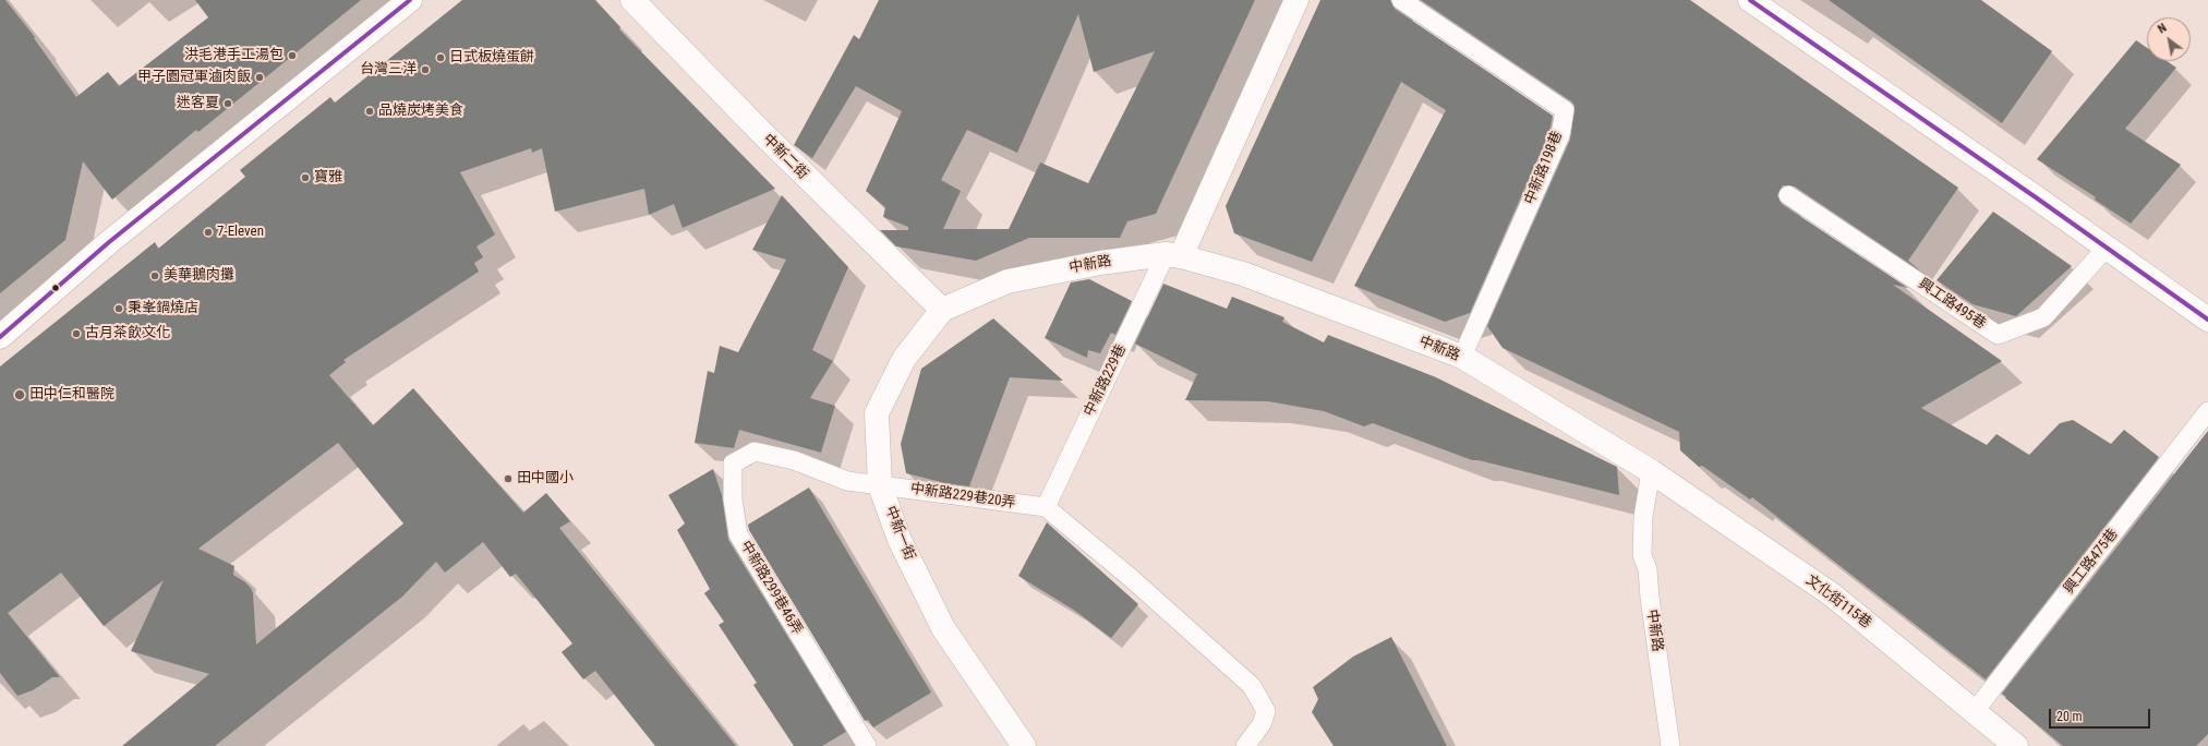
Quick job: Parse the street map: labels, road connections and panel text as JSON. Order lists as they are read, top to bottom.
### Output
{
  "streets": {
    "street": [
      "中新二街",
      "中新路",
      "中新一街",
      "文化街115巷"
    ],
    "lane": [
      "中新路198巷",
      "興工路495巷",
      "中新路229巷",
      "中新路229巷20弄",
      "興工路475巷",
      "中新路299巷46弄"
    ]
  },
  "crossings": [
    ["中新二街", "中新路"],
    ["中新二街", "中新一街"],
    ["中新路198巷", "中新路"],
    ["中新路", "中新路229巷"],
    ["中新路", "中新一街"],
    ["中新路", "文化街115巷"],
    ["中新路229巷", "中新路229巷20弄"],
    ["中新路229巷20弄", "中新一街"],
    ["中新路229巷20弄", "中新路299巷46弄"],
    ["中新一街", "中新路299巷46弄"],
    ["興工路475巷", "文化街115巷"]
  ],
  "places": [
    "洪毛港手工湯包",
    "日式板燒蛋餅",
    "台灣三洋",
    "甲子園冠軍滷肉飯",
    "迷客夏",
    "品燒炭烤美食",
    "寶雅",
    "7-Eleven",
    "美華鵝肉攤",
    "秉峯鍋燒店",
    "古月茶飲文化",
    "田中仁和醫院",
    "田中國小"
  ],
  "scale_bar": "20 m",
  "north": "top left"
}
